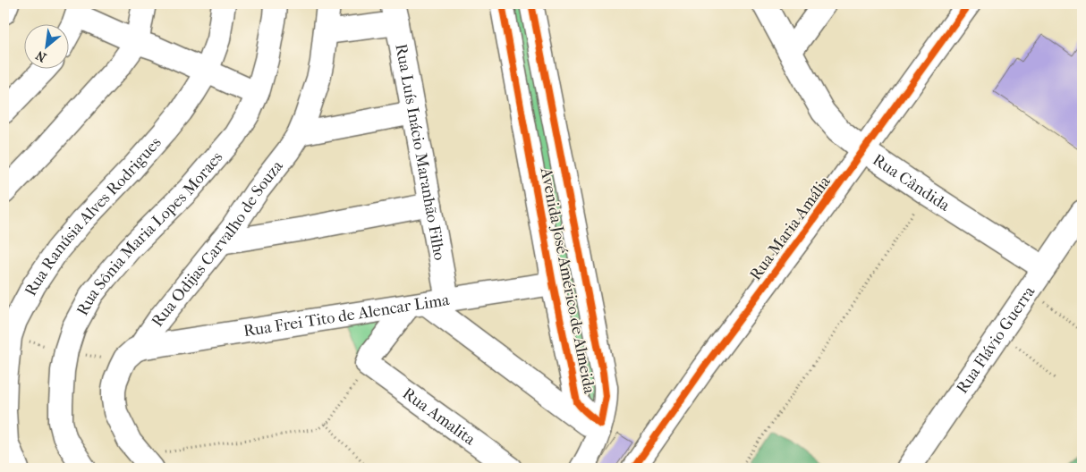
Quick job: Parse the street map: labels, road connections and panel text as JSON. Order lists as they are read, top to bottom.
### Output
{
  "streets": {
    "street": [
      "Rua Luís Inácio Maranhão Filho",
      "Rua Cândida",
      "Rua Ranúsia Alves Rodrigues",
      "Rua Maria Amália",
      "Rua Sônia Maria Lopes Moraes",
      "Rua Odijas Carvalho de Souza",
      "Avenida José Américo de Almeida",
      "Rua Frei Tito de Alencar Lima",
      "Rua Flávio Guerra",
      "Rua Amalita"
    ]
  },
  "crossings": [
    ["Rua Luís Inácio Maranhão Filho", "Rua Frei Tito de Alencar Lima"],
    ["Rua Cândida", "Rua Maria Amália"],
    ["Rua Cândida", "Rua Flávio Guerra"],
    ["Rua Odijas Carvalho de Souza", "Rua Frei Tito de Alencar Lima"],
    ["Avenida José Américo de Almeida", "Rua Frei Tito de Alencar Lima"]
  ],
  "north": "bottom left"
}
